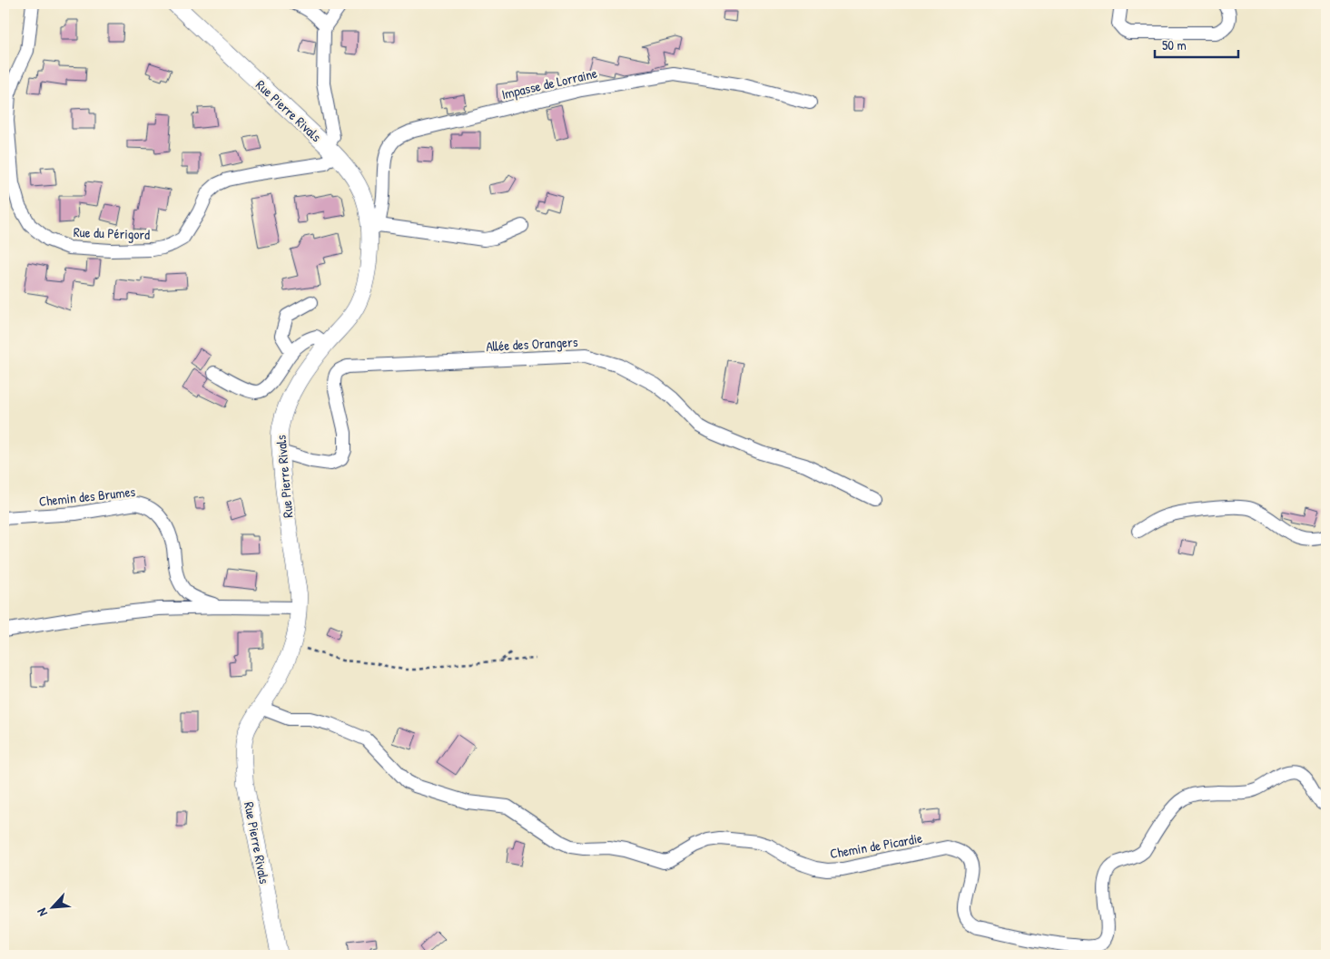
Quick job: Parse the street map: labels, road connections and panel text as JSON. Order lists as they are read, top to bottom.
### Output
{
  "streets": {
    "main road": ["Rue Pierre Rivals"],
    "street": [
      "Impasse de Lorraine",
      "Rue du Périgord",
      "Allée des Orangers",
      "Chemin des Brumes",
      "Chemin de Picardie"
    ]
  },
  "crossings": [
    ["Impasse de Lorraine", "Rue Pierre Rivals"],
    ["Rue Pierre Rivals", "Rue du Périgord"],
    ["Rue Pierre Rivals", "Allée des Orangers"],
    ["Rue Pierre Rivals", "Chemin des Brumes"],
    ["Rue Pierre Rivals", "Chemin de Picardie"]
  ],
  "scale_bar": "50 m",
  "north": "bottom left"
}
